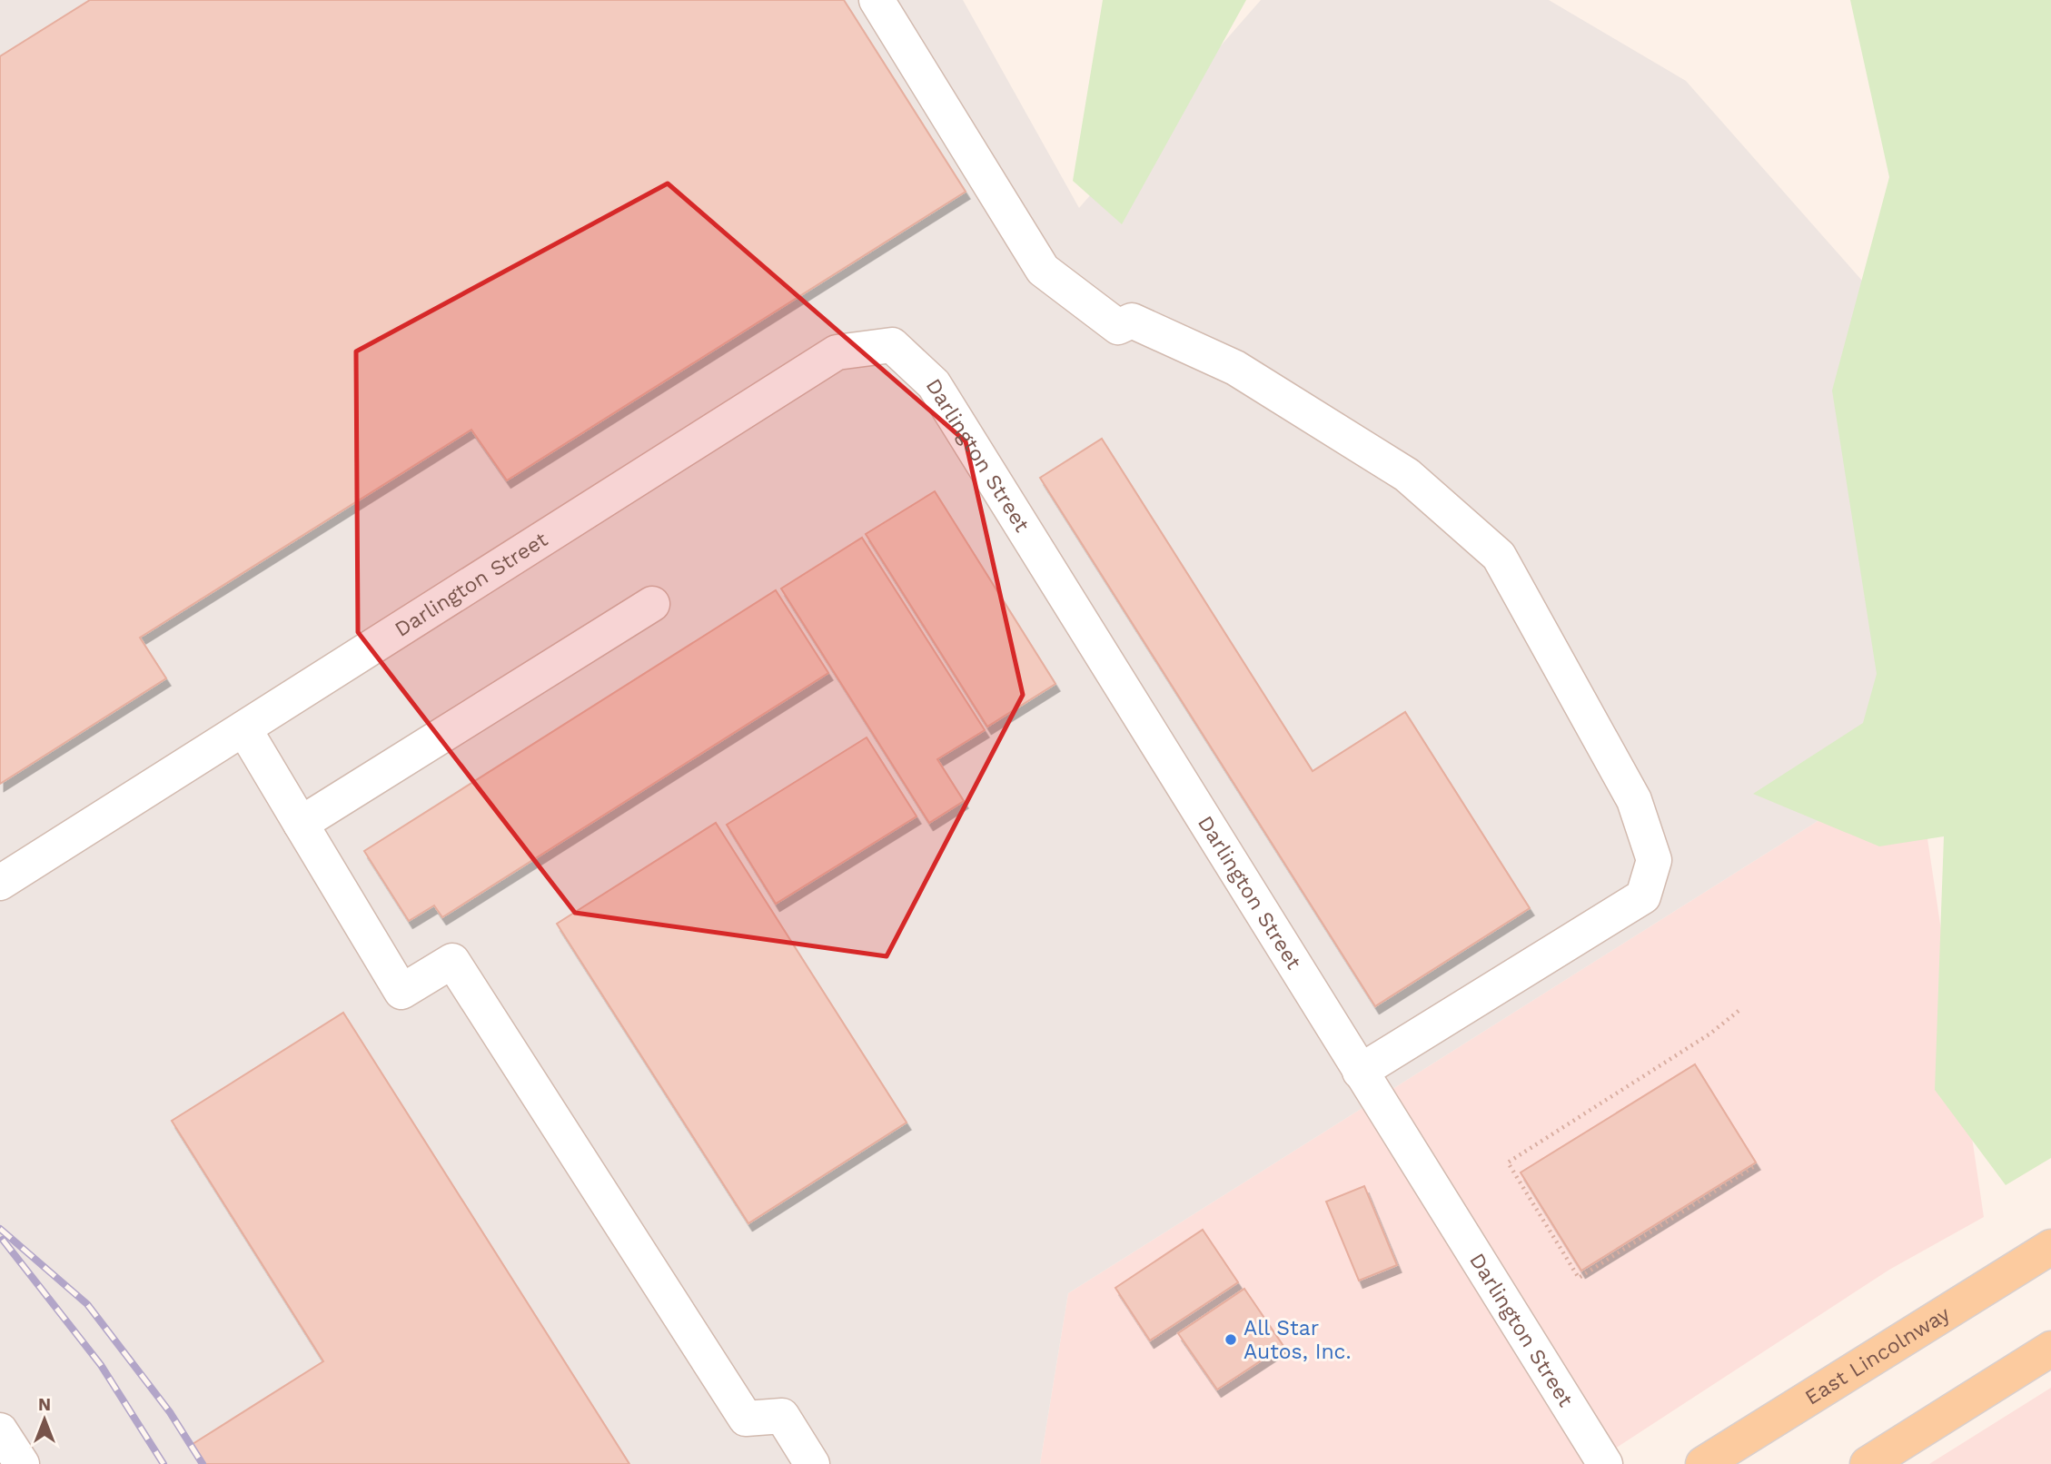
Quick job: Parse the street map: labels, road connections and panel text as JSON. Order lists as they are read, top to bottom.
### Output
{
  "streets": {
    "main road": ["East Lincolnway"],
    "street": ["Darlington Street"]
  },
  "places": ["All Star Autos, Inc."],
  "north": "top"
}
